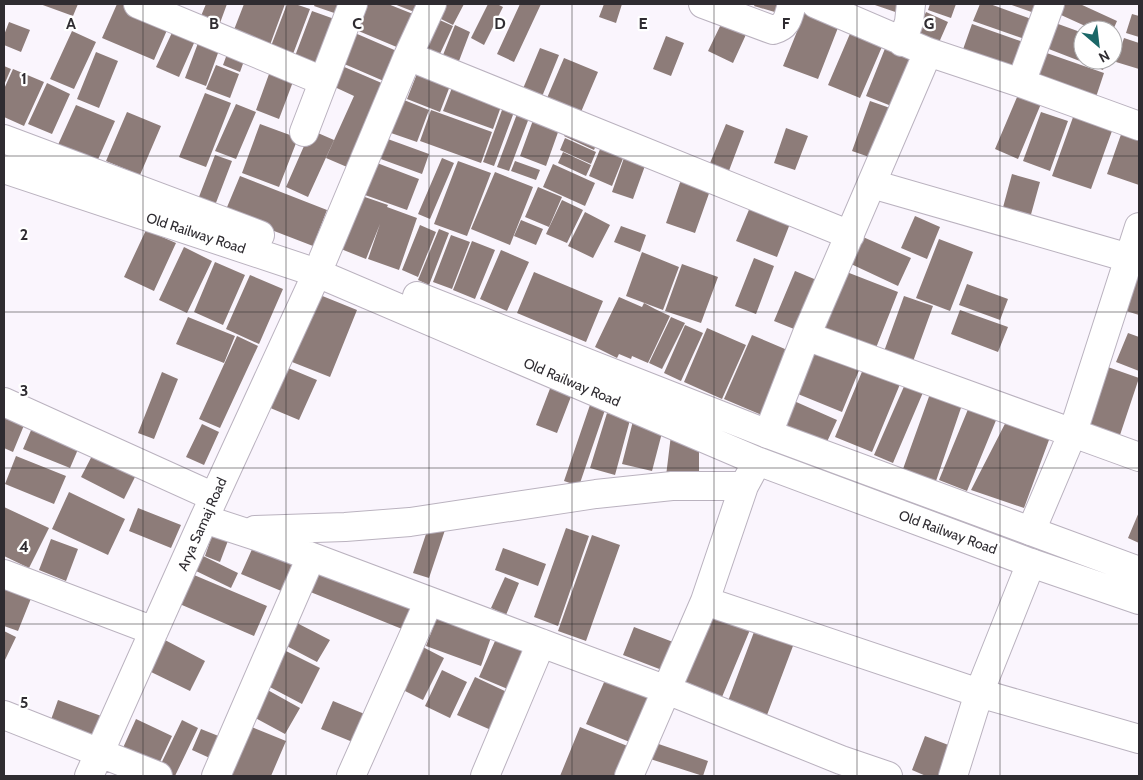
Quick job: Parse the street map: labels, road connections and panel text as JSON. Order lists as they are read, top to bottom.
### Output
{
  "streets": {
    "street": ["Old Railway Road", "Arya Samaj Road"]
  },
  "crossings": [
    ["Old Railway Road", "Arya Samaj Road"]
  ],
  "north": "bottom right",
  "grid": {
    "columns": [
      "A",
      "B",
      "C",
      "D",
      "E",
      "F",
      "G"
    ],
    "rows": [
      "1",
      "2",
      "3",
      "4",
      "5"
    ]
  }
}
